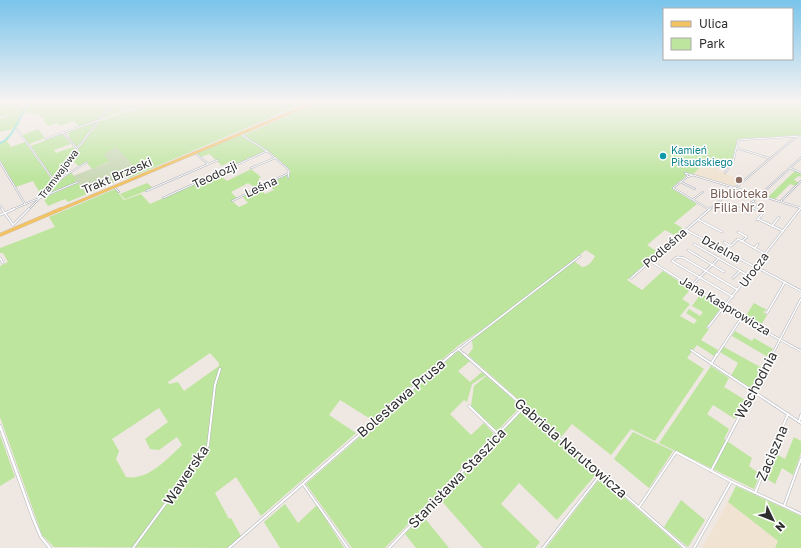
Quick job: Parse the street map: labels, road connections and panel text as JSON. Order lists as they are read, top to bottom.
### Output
{
  "streets": {
    "main road": ["Trakt Brzeski"],
    "street": [
      "Tramwajowa",
      "Teodozji",
      "Leśna",
      "Podleśna",
      "Dzielna",
      "Urocza",
      "Jana Kasprowicza",
      "Wschodnia",
      "Bolesława Prusa",
      "Gabriela Narutowicza",
      "Zaciszna",
      "Wawerska",
      "Stanisława Staszica"
    ]
  },
  "crossings": [
    ["Podleśna", "Dzielna"],
    ["Podleśna", "Jana Kasprowicza"],
    ["Dzielna", "Urocza"],
    ["Urocza", "Jana Kasprowicza"],
    ["Jana Kasprowicza", "Wschodnia"],
    ["Bolesława Prusa", "Gabriela Narutowicza"],
    ["Gabriela Narutowicza", "Stanisława Staszica"]
  ],
  "places": ["Kamień Piłsudskiego", "Biblioteka Filia Nr 2"],
  "legend": ["Ulica", "Park"],
  "north": "bottom right"
}
